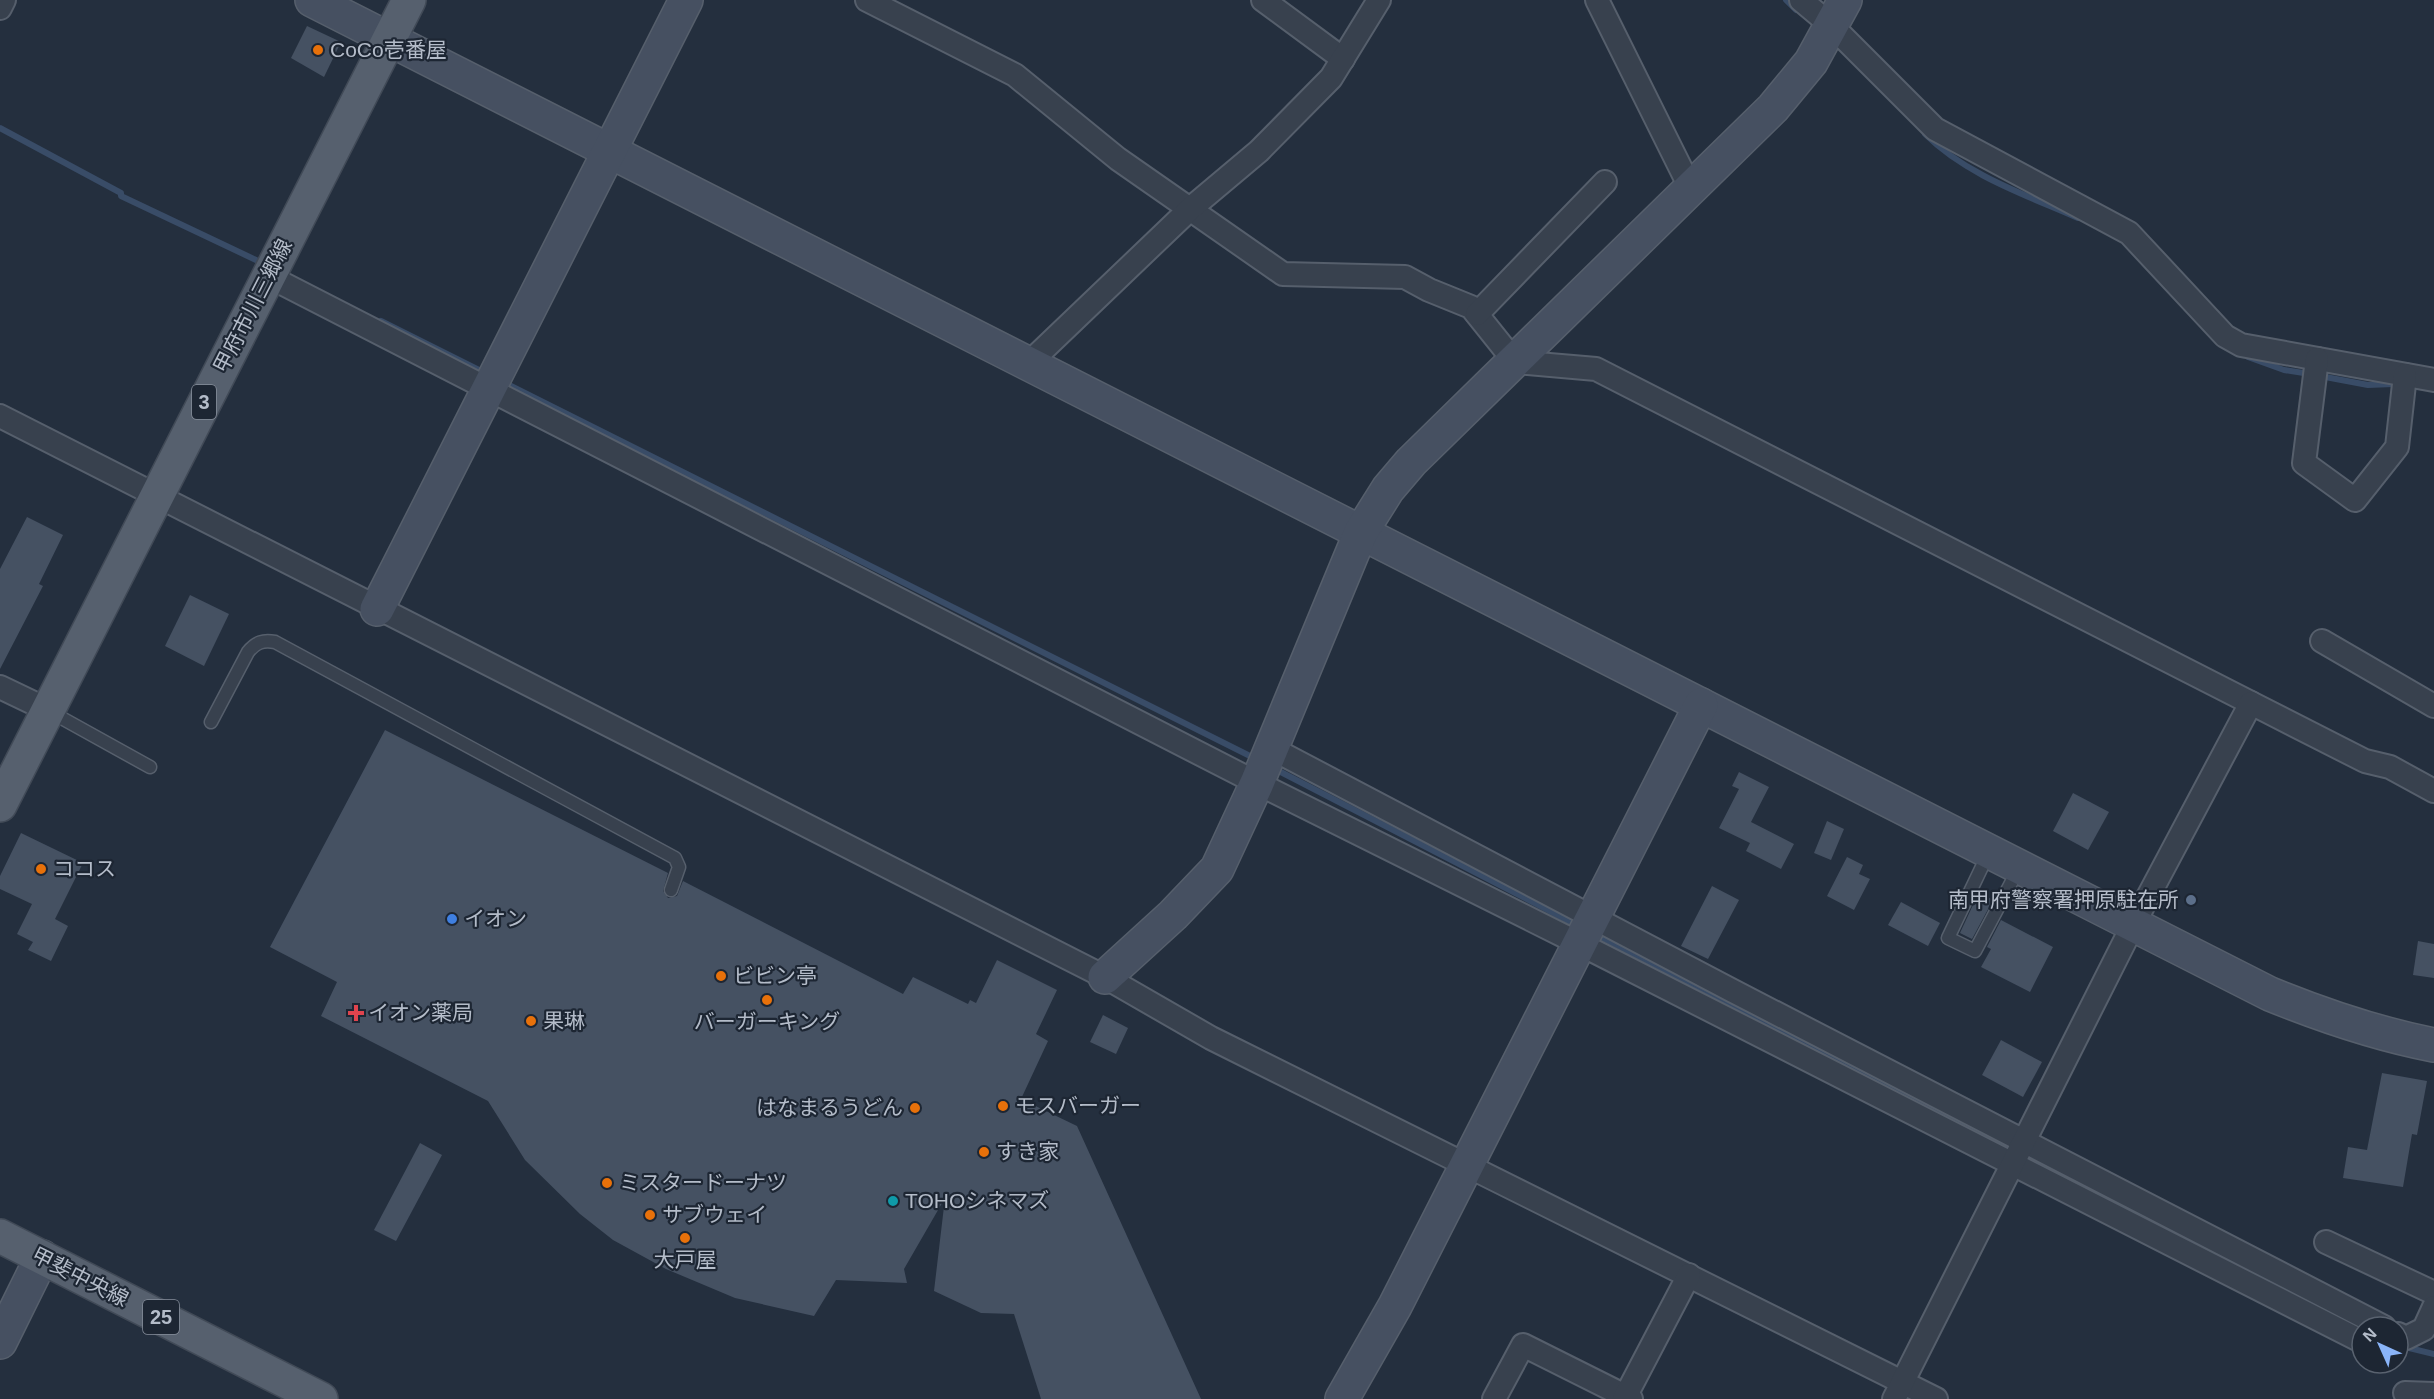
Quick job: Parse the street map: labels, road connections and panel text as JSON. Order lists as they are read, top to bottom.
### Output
{
  "streets": {
    "main road": [
      "甲府市川三郷線",
      "3",
      "甲斐中央線",
      "25"
    ]
  },
  "places": {
    "other": [
      "CoCo壱番屋",
      "ココス",
      "南甲府警察署押原駐在所",
      "イオン",
      "ビビン亭",
      "バーガーキング",
      "果琳",
      "モスバーガー",
      "はなまるうどん",
      "すき家",
      "ミスタードーナツ",
      "TOHOシネマズ",
      "サブウェイ",
      "大戸屋"
    ],
    "health": ["イオン薬局"]
  },
  "north": "top left"
}
